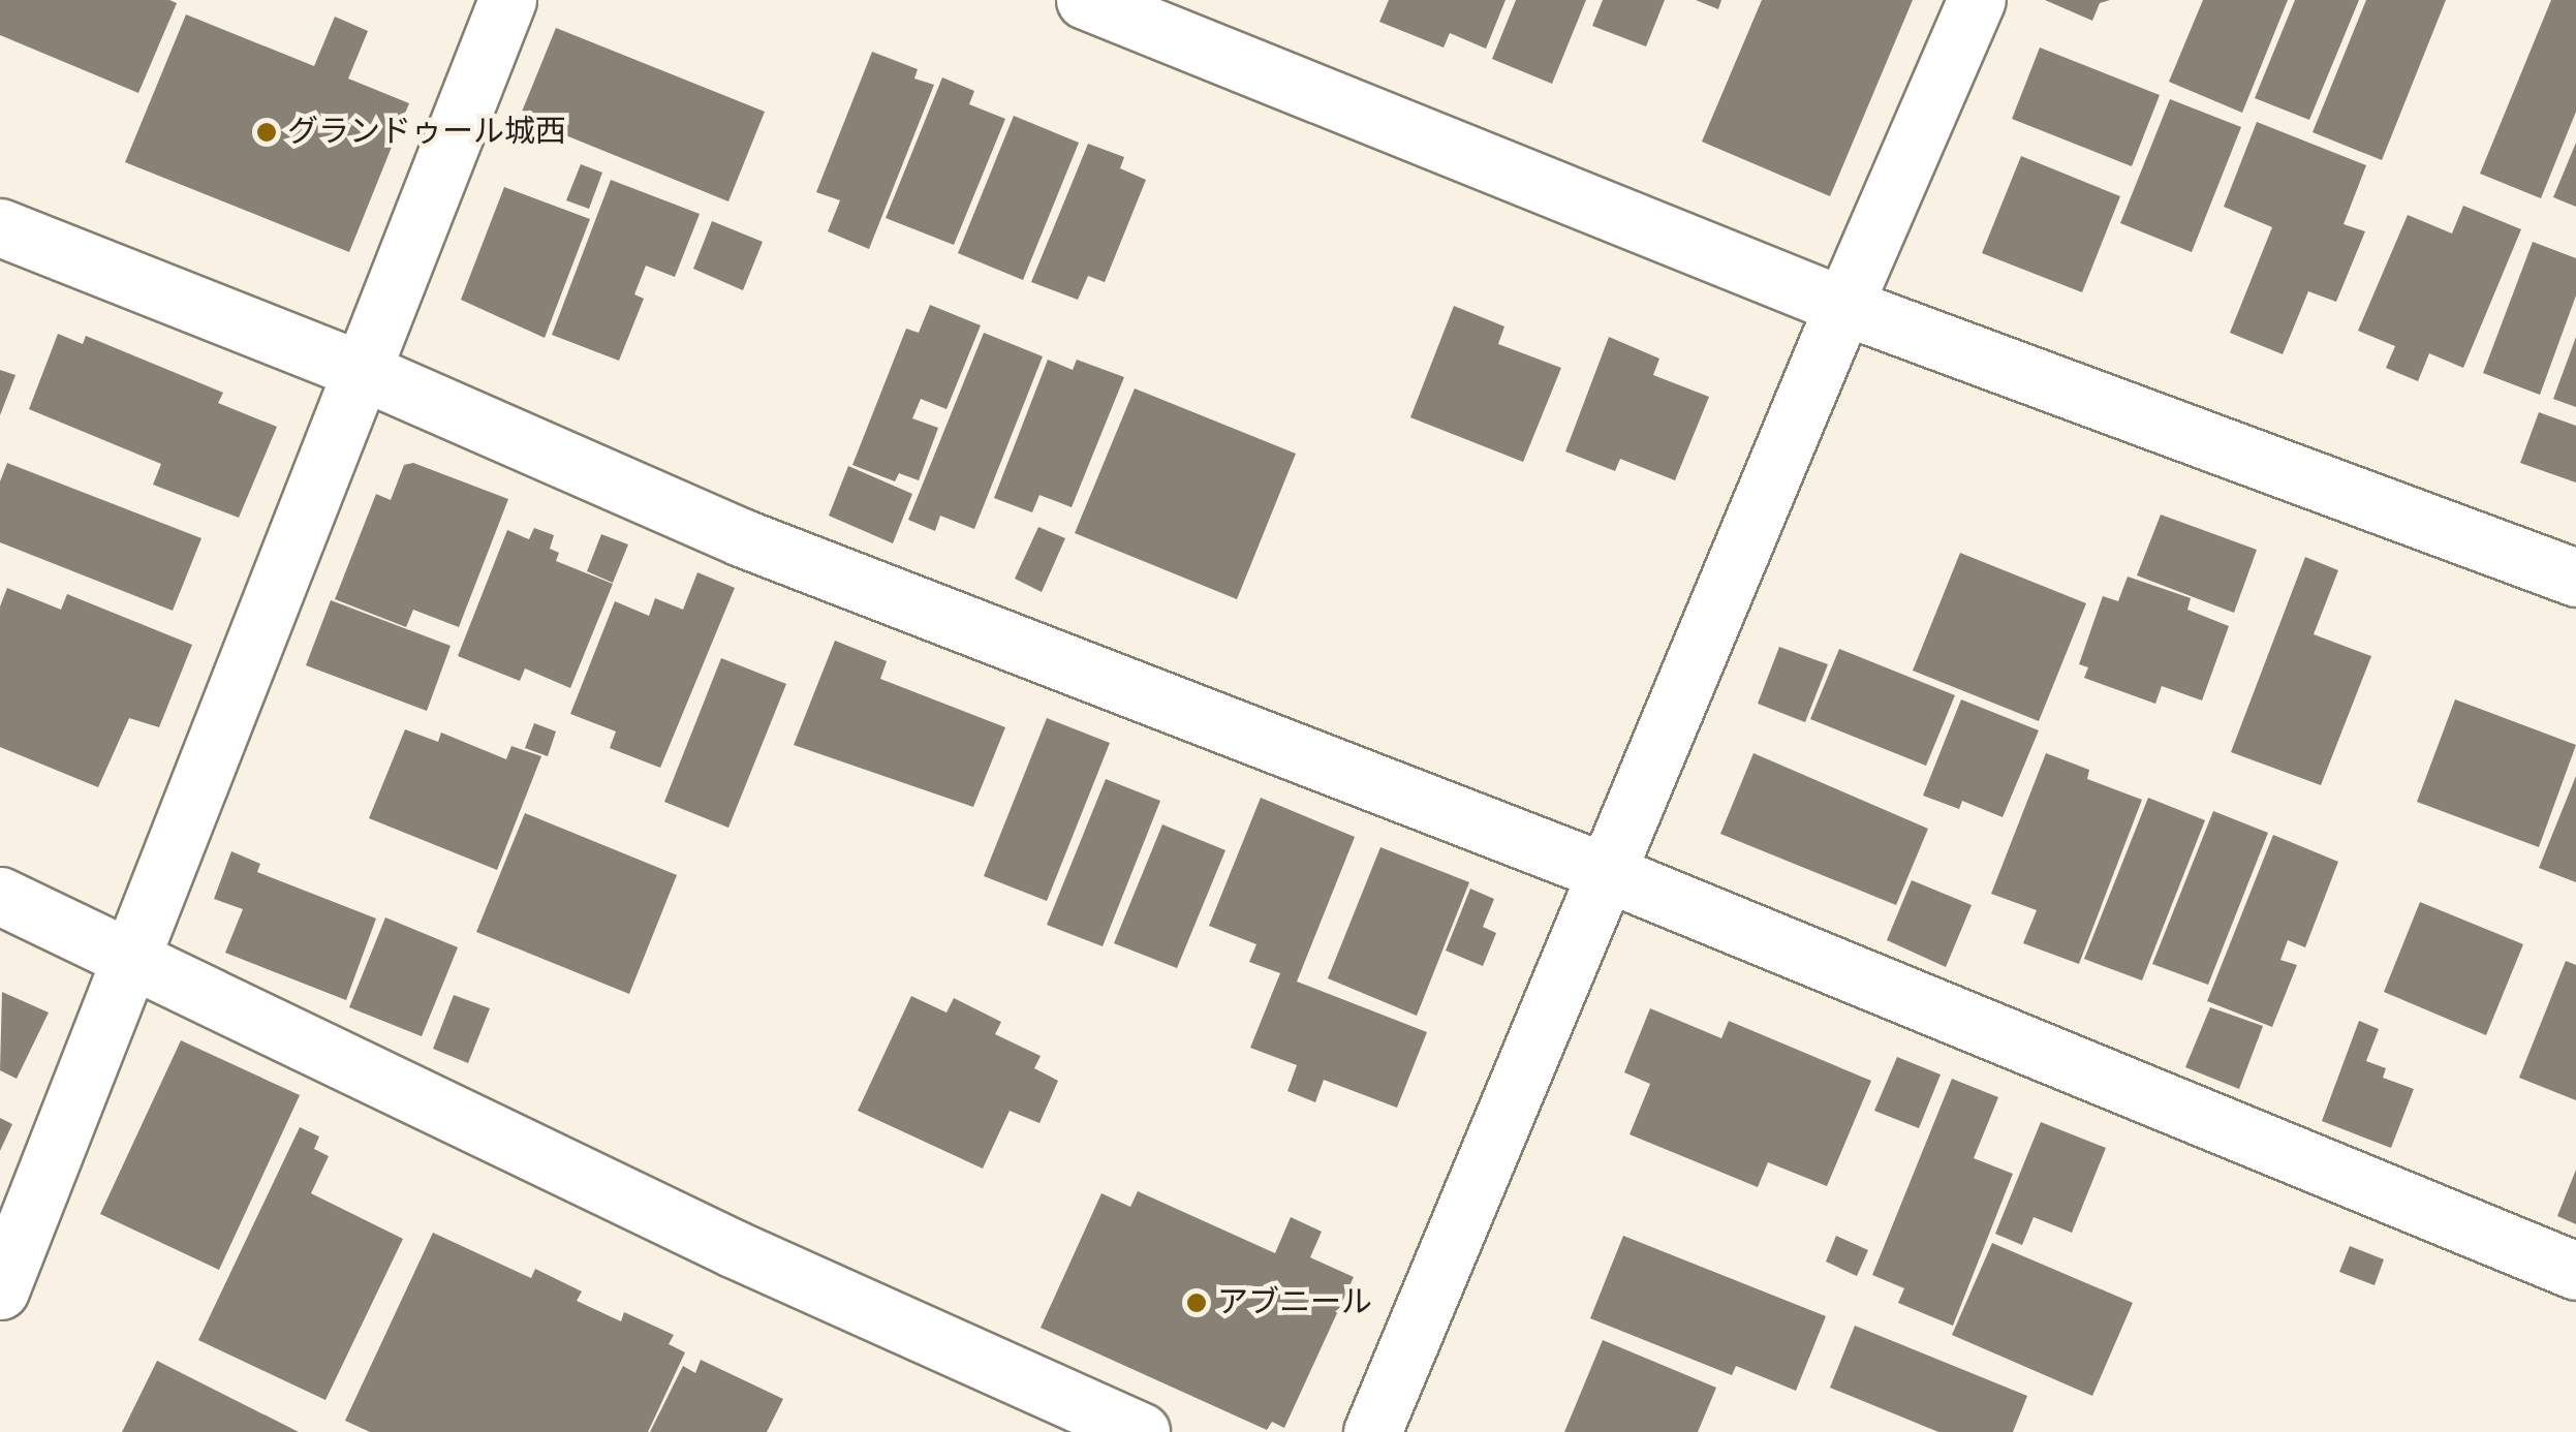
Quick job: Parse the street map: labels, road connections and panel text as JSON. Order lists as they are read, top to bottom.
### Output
{
  "places": ["グランドゥール城西", "アブニール"]
}
